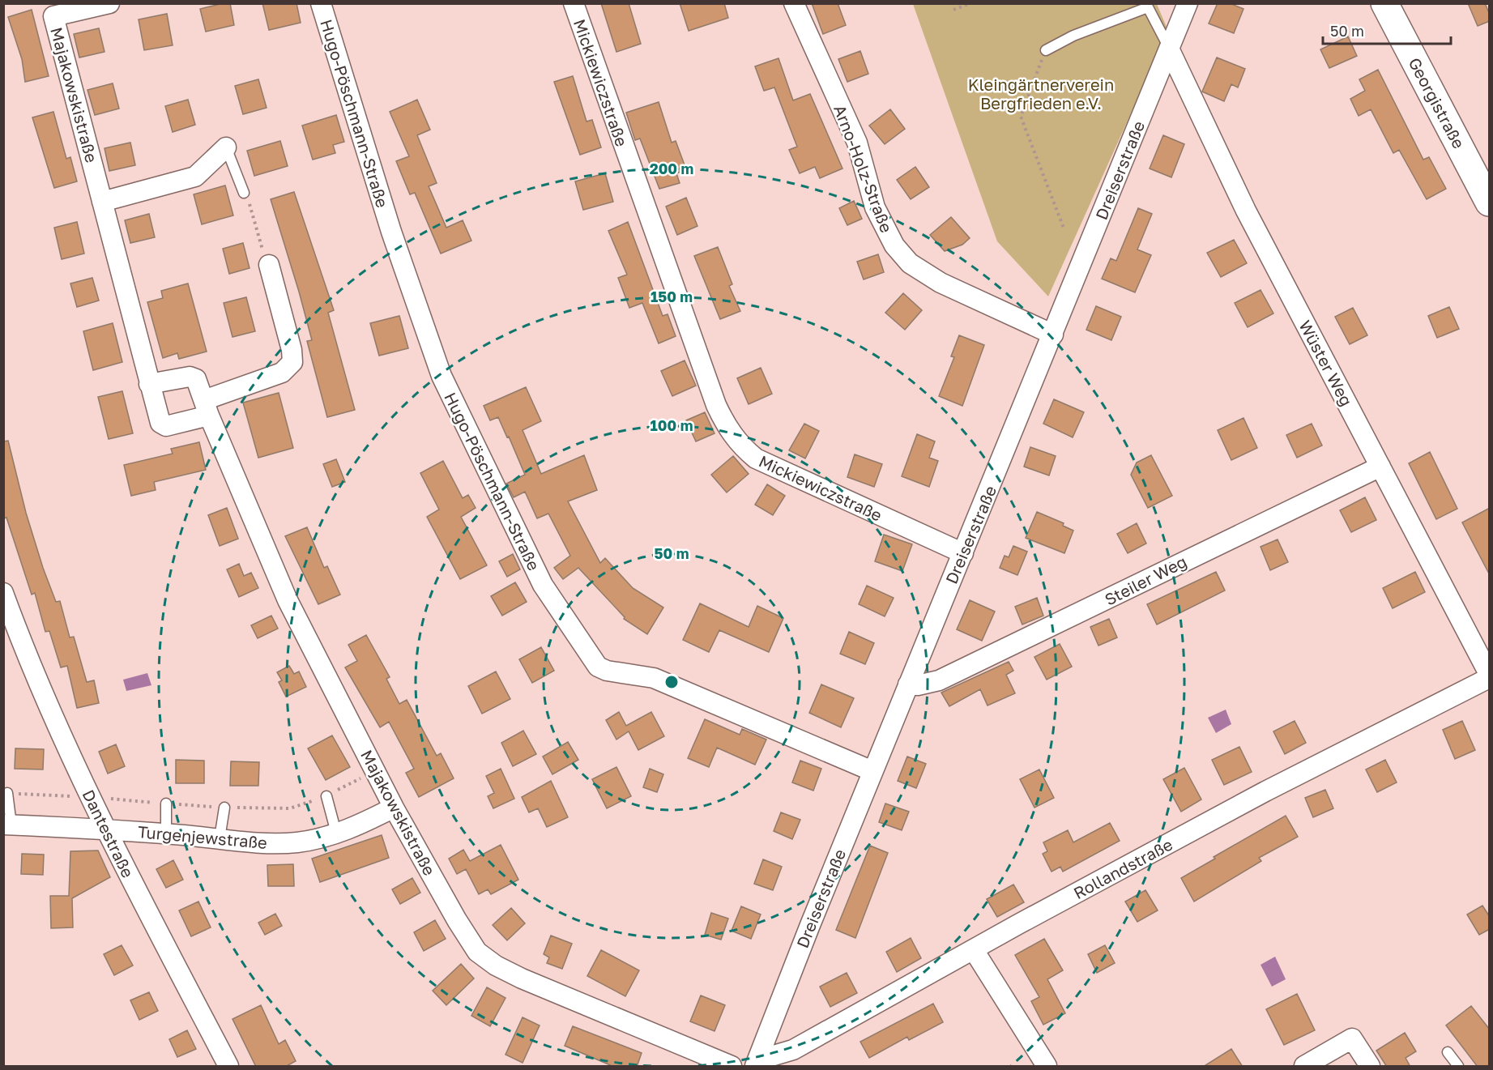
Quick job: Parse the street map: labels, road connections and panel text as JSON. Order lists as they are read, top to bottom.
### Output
{
  "streets": {
    "street": [
      "Mickiewiczstraße",
      "Majakowskistraße",
      "Georgistraße",
      "Hugo-Pöschmann-Straße",
      "Arno-Holz-Straße",
      "Dreiserstraße",
      "Wüster Weg",
      "Steiler Weg",
      "Dantestraße",
      "Turgenjewstraße",
      "Rollandstraße"
    ]
  },
  "crossings": [
    ["Mickiewiczstraße", "Dreiserstraße"],
    ["Majakowskistraße", "Turgenjewstraße"],
    ["Hugo-Pöschmann-Straße", "Dreiserstraße"],
    ["Arno-Holz-Straße", "Dreiserstraße"],
    ["Dreiserstraße", "Wüster Weg"],
    ["Dreiserstraße", "Steiler Weg"],
    ["Dreiserstraße", "Rollandstraße"],
    ["Wüster Weg", "Steiler Weg"],
    ["Dantestraße", "Turgenjewstraße"]
  ],
  "parks": ["Kleingärtnerverein Bergfrieden e.V."],
  "scale_bar": "50 m",
  "rings": [
    "200 m",
    "150 m",
    "100 m",
    "50 m"
  ]
}
